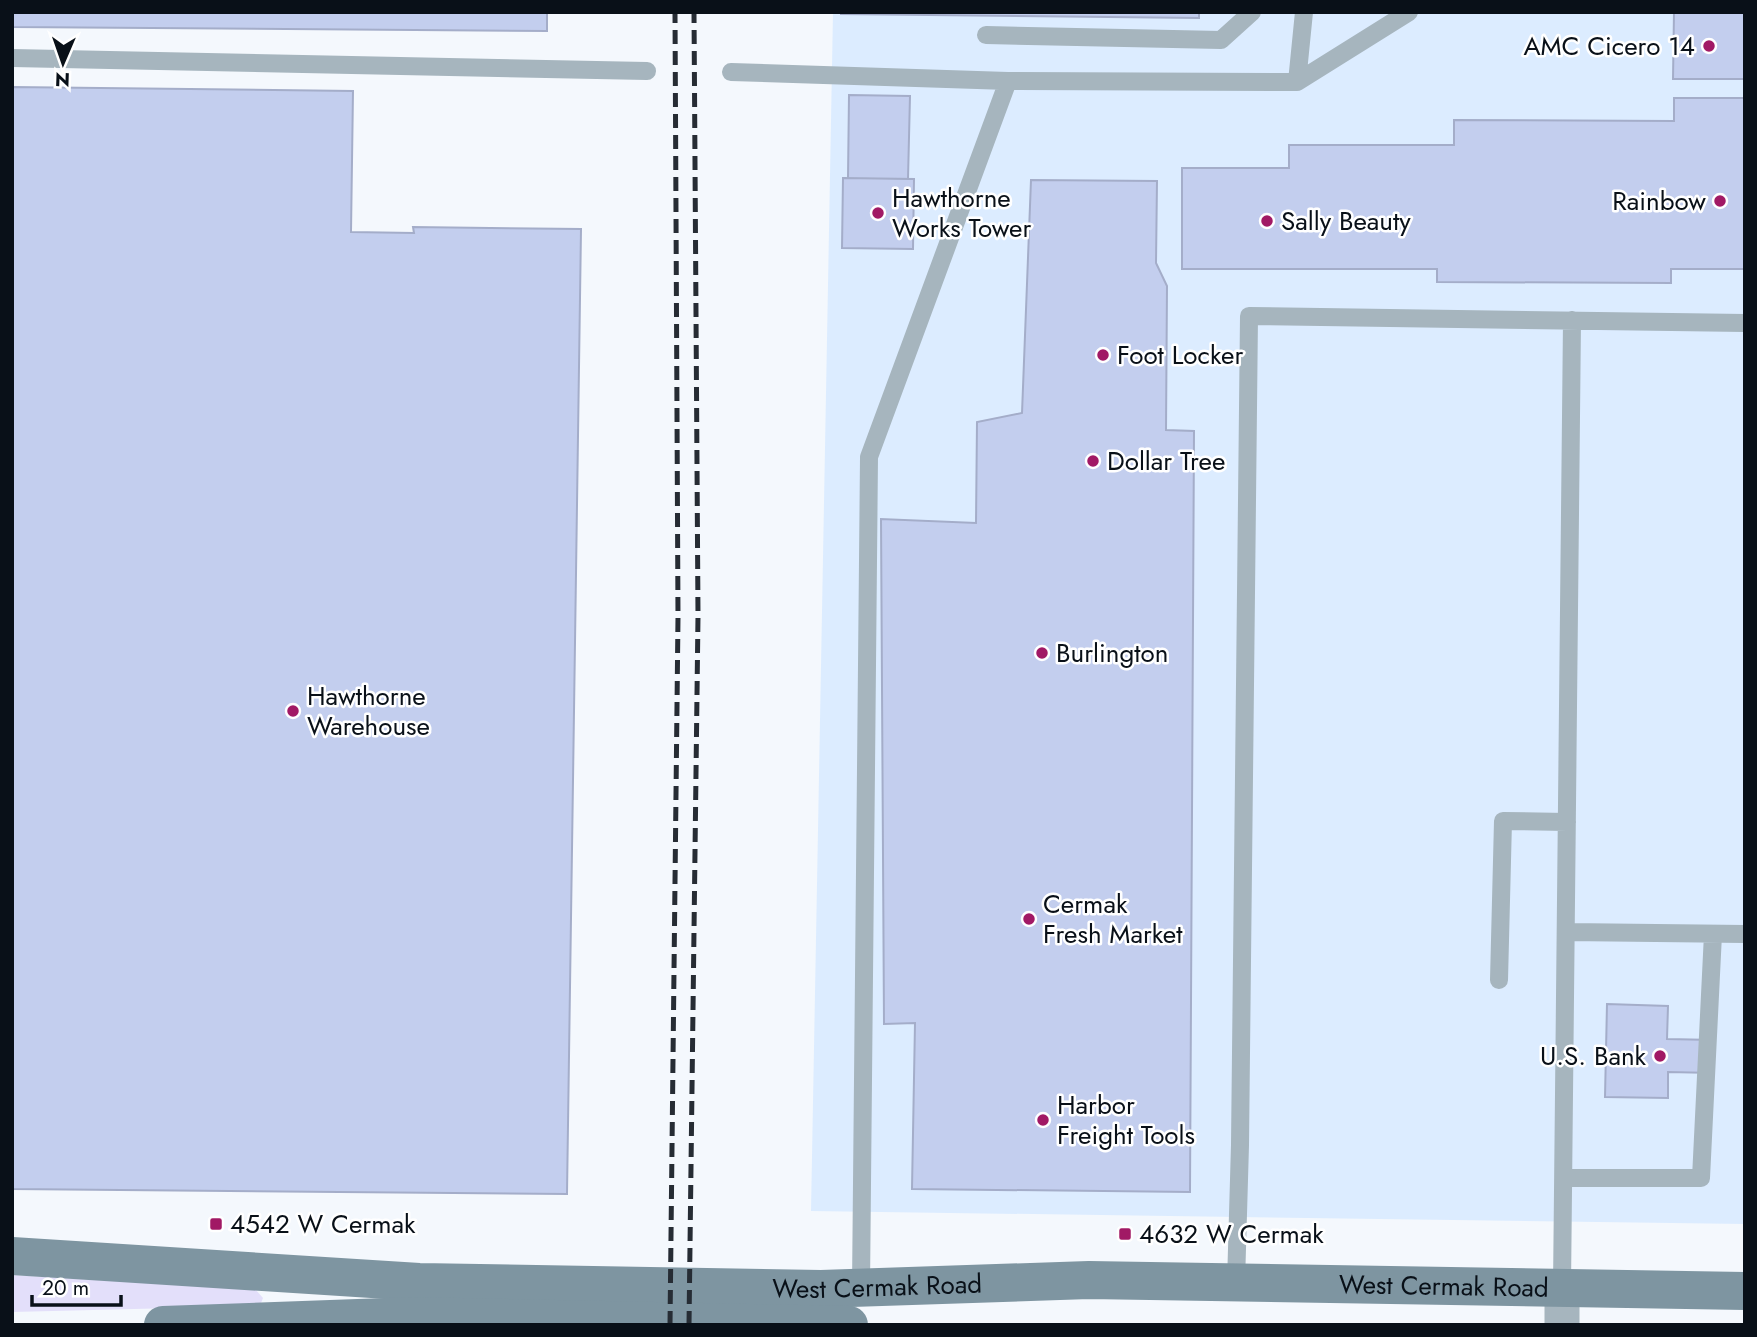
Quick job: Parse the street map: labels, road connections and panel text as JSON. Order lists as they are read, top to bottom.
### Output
{
  "streets": {
    "main road": ["West Cermak Road"]
  },
  "places": {
    "other": [
      "AMC Cicero 14",
      "Rainbow",
      "Hawthorne Works Tower",
      "Sally Beauty",
      "Foot Locker",
      "Dollar Tree",
      "Burlington",
      "Hawthorne Warehouse",
      "Cermak Fresh Market",
      "U.S. Bank",
      "Harbor Freight Tools"
    ],
    "transit": ["4542 W Cermak", "4632 W Cermak"]
  },
  "scale_bar": "20 m",
  "north": "bottom"
}
